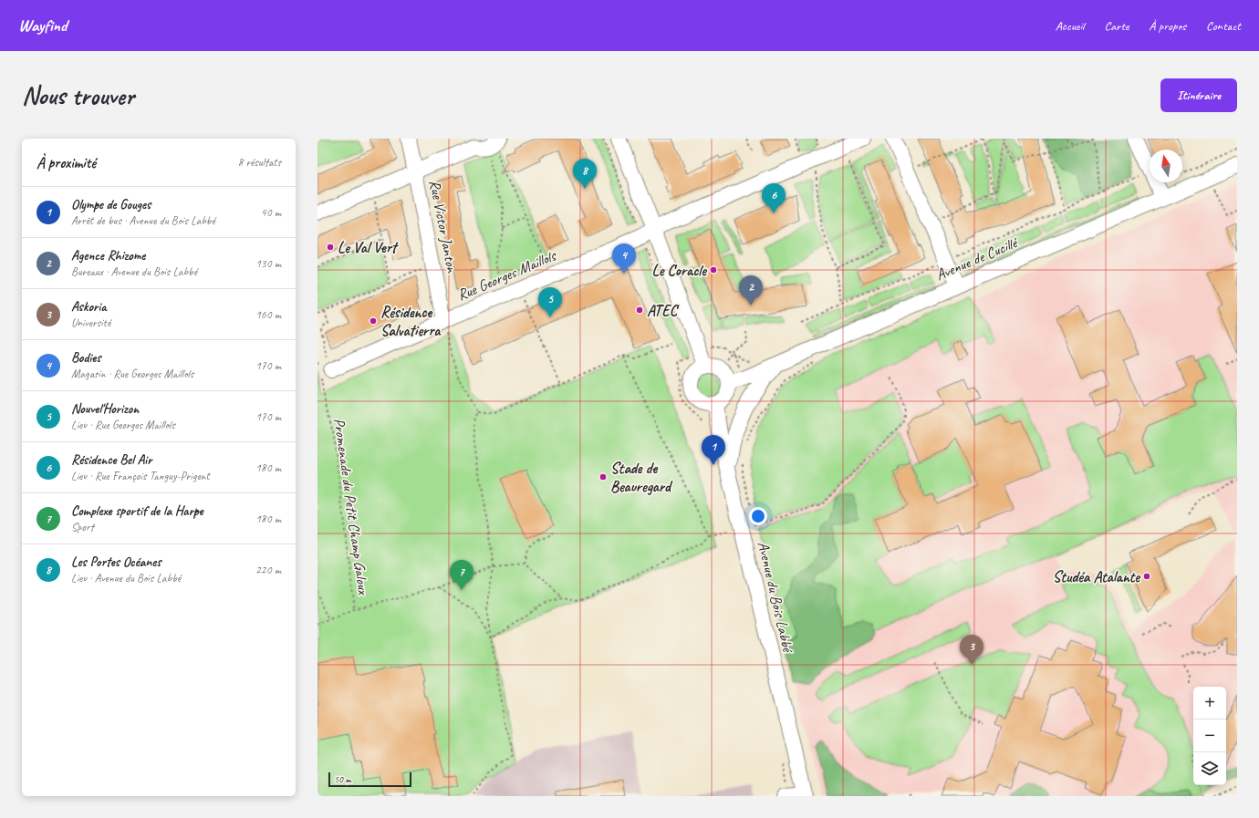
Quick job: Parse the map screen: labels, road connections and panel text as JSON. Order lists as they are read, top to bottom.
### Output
{
  "streets": {
    "street": [
      "Rue Victor Janton",
      "Avenue de Cucillé",
      "Rue Georges Maillols",
      "Avenue du Bois Labbé"
    ],
    "path": ["Promenade du Petit Champ Galoux"]
  },
  "crossings": [
    ["Rue Victor Janton", "Rue Georges Maillols"],
    ["Avenue de Cucillé", "Avenue du Bois Labbé"],
    ["Rue Georges Maillols", "Promenade du Petit Champ Galoux"]
  ],
  "places": [
    "Le Val Vert",
    "Le Coracle",
    "ATEC",
    "Résidence Salvatierra",
    "Stade de Beauregard",
    "Studéa Atalante"
  ],
  "scale_bar": "50 m",
  "north": "top",
  "page": {
    "header": "Wayfind",
    "nav": [
      "Accueil",
      "Carte",
      "À propos",
      "Contact"
    ],
    "buttons": "Itinéraire",
    "title": "Nous trouver",
    "heading": ["À proximité", "8 résultats"],
    "pins": [
      "8",
      "6",
      "4",
      "2",
      "5",
      "1",
      "7",
      "3"
    ],
    "list": [
      {
        "mark": "1",
        "name": "Olympe de Gouges",
        "note": "Arrêt de bus · Avenue du Bois Labbé",
        "value": "40 m"
      },
      {
        "mark": "2",
        "name": "Agence Rhizome",
        "note": "Bureaux · Avenue du Bois Labbé",
        "value": "130 m"
      },
      {
        "mark": "3",
        "name": "Askoria",
        "note": "Université",
        "value": "160 m"
      },
      {
        "mark": "4",
        "name": "Bodies",
        "note": "Magasin · Rue Georges Maillols",
        "value": "170 m"
      },
      {
        "mark": "5",
        "name": "Nouvel'Horizon",
        "note": "Lieu · Rue Georges Maillols",
        "value": "170 m"
      },
      {
        "mark": "6",
        "name": "Résidence Bel Air",
        "note": "Lieu · Rue François Tanguy-Prigent",
        "value": "180 m"
      },
      {
        "mark": "7",
        "name": "Complexe sportif de la Harpe",
        "note": "Sport",
        "value": "180 m"
      },
      {
        "mark": "8",
        "name": "Les Portes Océanes",
        "note": "Lieu · Avenue du Bois Labbé",
        "value": "220 m"
      }
    ],
    "map_buttons": ["+", "−"],
    "scale": "50 m"
  }
}
